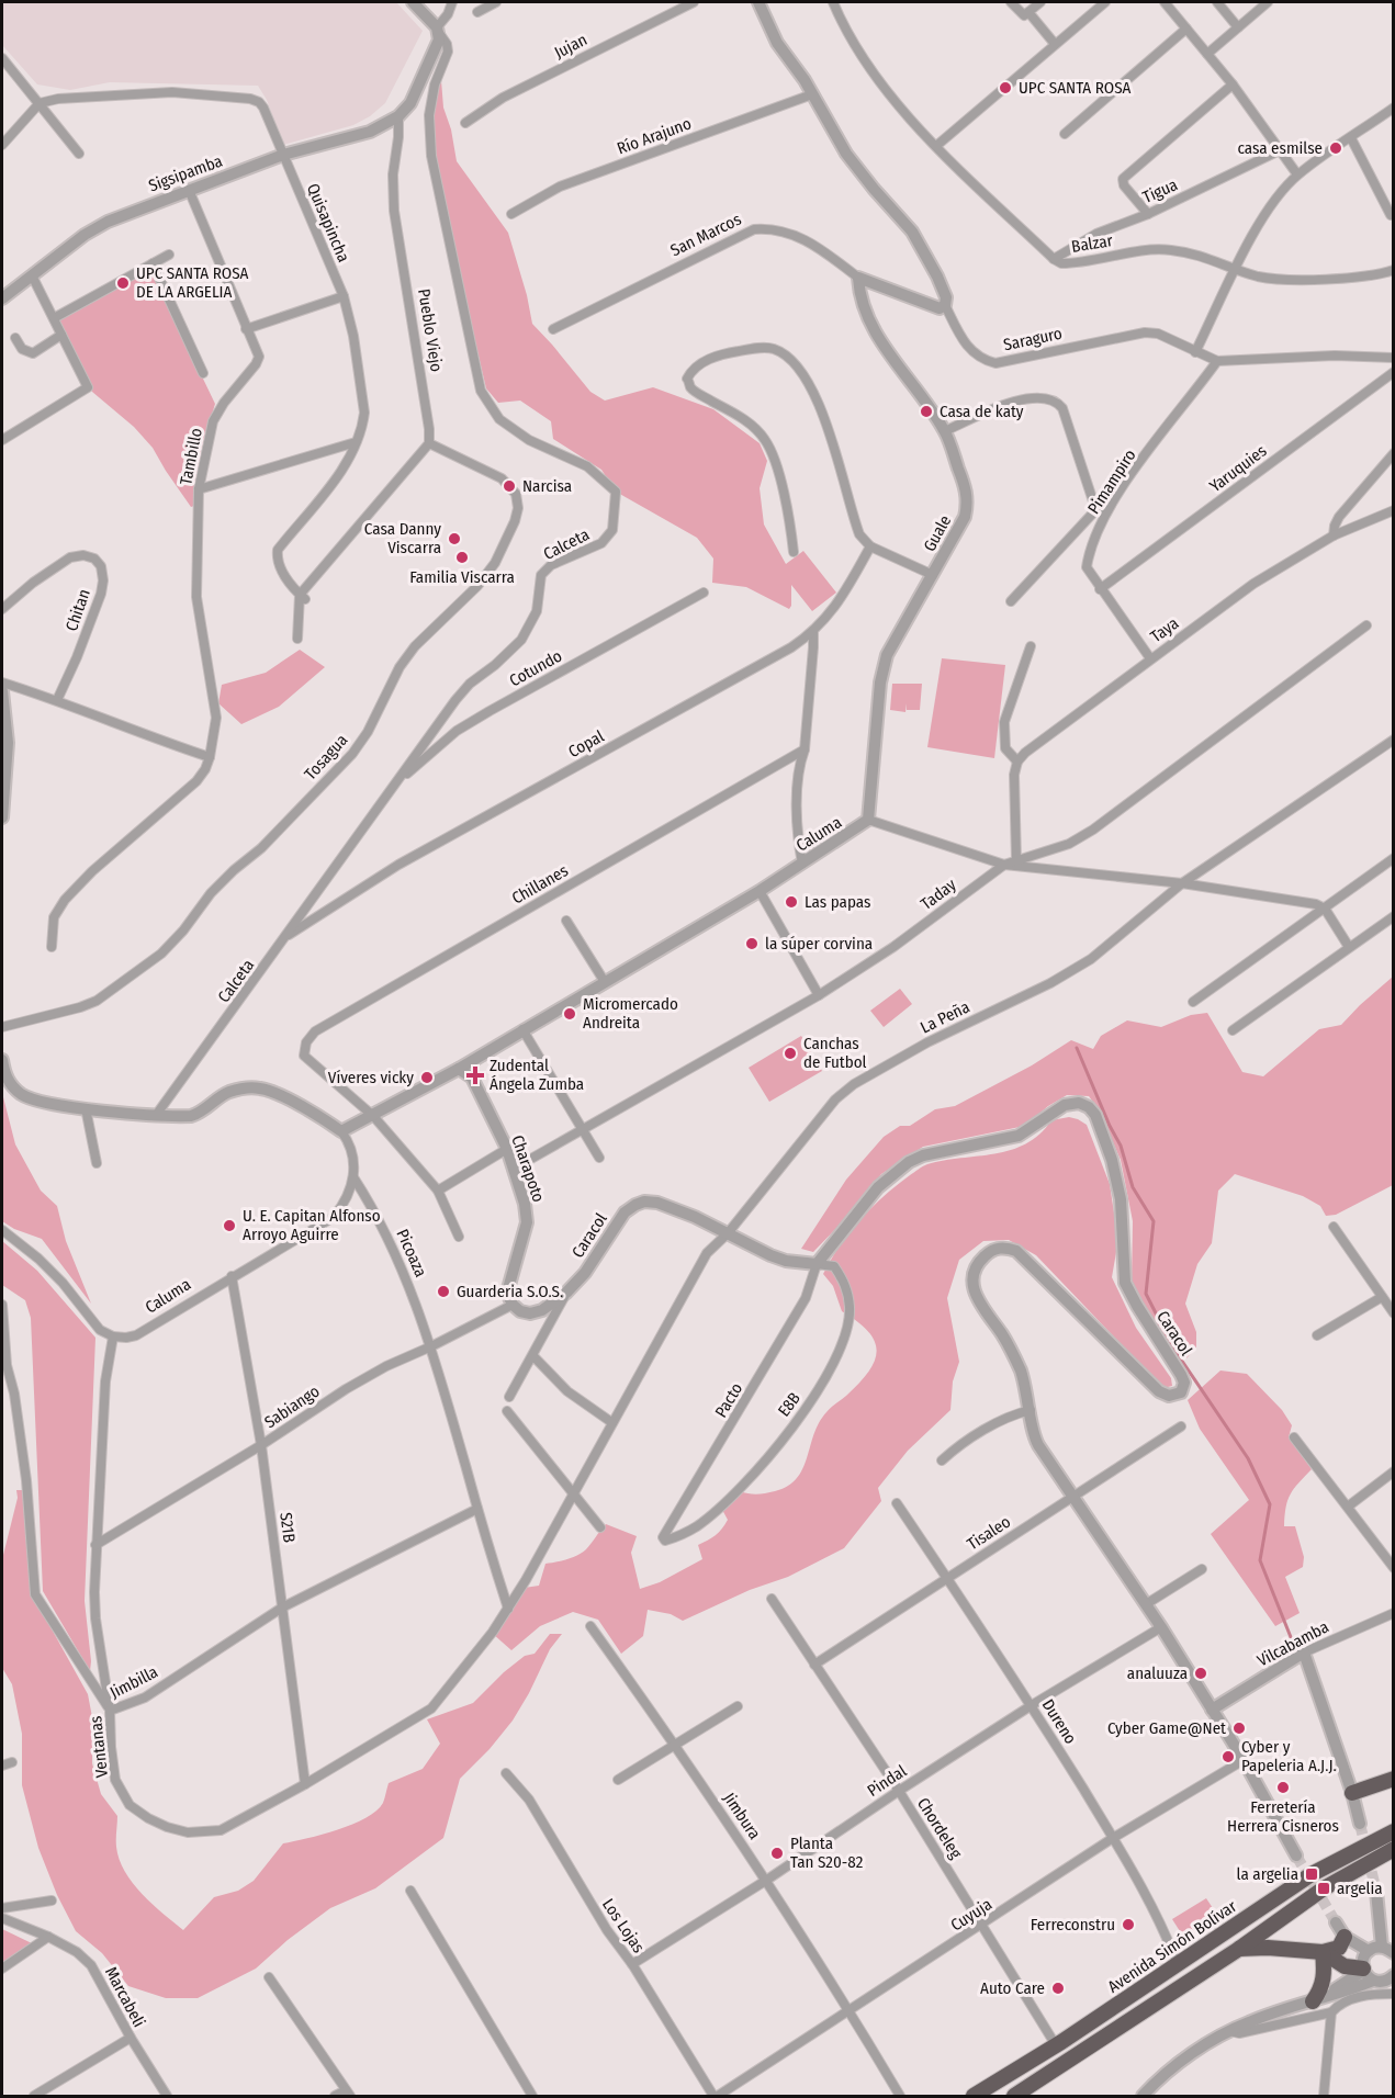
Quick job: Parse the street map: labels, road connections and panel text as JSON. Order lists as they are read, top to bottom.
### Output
{
  "streets": {
    "highway": ["Avenida Simón Bolívar"],
    "street": [
      "Jujan",
      "Río Arajuno",
      "Sigsipamba",
      "Tigua",
      "Quisapincha",
      "San Marcos",
      "Balzar",
      "Pueblo Viejo",
      "Saraguro",
      "Tambillo",
      "Yaruquies",
      "Pimampiro",
      "Guale",
      "Calceta",
      "Chitan",
      "Taya",
      "Cotundo",
      "Copal",
      "Tosagua",
      "Caluma",
      "Chillanes",
      "Taday",
      "La Peña",
      "Charapoto",
      "Caracol",
      "Picoaza",
      "Pacto",
      "E8B",
      "Sabiango",
      "S21B",
      "Tisaleo",
      "Vilcabamba",
      "Jimbilla",
      "Dureno",
      "Ventanas",
      "Pindal",
      "Jimbura",
      "Chordeleg",
      "Cuyuja",
      "Los Lojas",
      "Marcabeli"
    ]
  },
  "crossings": [
    ["Río Arajuno", "Saraguro"],
    ["Sigsipamba", "Quisapincha"],
    ["Sigsipamba", "Pueblo Viejo"],
    ["Sigsipamba", "Tambillo"],
    ["Tigua", "Balzar"],
    ["San Marcos", "Saraguro"],
    ["San Marcos", "Guale"],
    ["Pueblo Viejo", "Tosagua"],
    ["Saraguro", "Pimampiro"],
    ["Yaruquies", "Pimampiro"],
    ["Pimampiro", "Taya"],
    ["Guale", "Caluma"],
    ["Calceta", "Cotundo"],
    ["Calceta", "Copal"],
    ["Caluma", "Chillanes"],
    ["Caluma", "Charapoto"],
    ["Caluma", "Picoaza"],
    ["Caluma", "S21B"],
    ["Caluma", "Ventanas"],
    ["Taday", "Charapoto"],
    ["La Peña", "Caracol"],
    ["La Peña", "Ventanas"],
    ["Charapoto", "Sabiango"],
    ["Caracol", "Pacto"],
    ["Caracol", "E8B"],
    ["Caracol", "Tisaleo"],
    ["Caracol", "Vilcabamba"],
    ["Caracol", "Pindal"],
    ["Caracol", "Cuyuja"],
    ["Picoaza", "Sabiango"],
    ["Picoaza", "Jimbilla"],
    ["Picoaza", "Ventanas"],
    ["Pacto", "E8B"],
    ["Sabiango", "S21B"],
    ["Sabiango", "Ventanas"],
    ["S21B", "Jimbilla"],
    ["S21B", "Ventanas"],
    ["Tisaleo", "Dureno"],
    ["Tisaleo", "Chordeleg"],
    ["Jimbilla", "Ventanas"],
    ["Dureno", "Pindal"],
    ["Dureno", "Cuyuja"],
    ["Dureno", "Avenida Simón Bolívar"],
    ["Pindal", "Jimbura"],
    ["Pindal", "Chordeleg"],
    ["Pindal", "Los Lojas"],
    ["Jimbura", "Cuyuja"],
    ["Chordeleg", "Cuyuja"],
    ["Chordeleg", "Avenida Simón Bolívar"],
    ["Cuyuja", "Los Lojas"]
  ],
  "places": {
    "other": [
      "UPC SANTA ROSA",
      "casa esmilse",
      "UPC SANTA ROSA DE LA ARGELIA",
      "Casa de katy",
      "Narcisa",
      "Casa Danny Viscarra",
      "Familia Viscarra",
      "Las papas",
      "la súper corvina",
      "Micromercado Andreita",
      "Canchas de Futbol",
      "Víveres vicky",
      "U. E. Capitan Alfonso Arroyo Aguirre",
      "Guarderia S.O.S.",
      "analuuza",
      "Cyber Game@Net",
      "Cyber y Papeleria A.J.J.",
      "Ferretería Herrera Cisneros",
      "Planta Tan S20-82",
      "Ferreconstru",
      "Auto Care"
    ],
    "health": ["Zudental Ángela Zumba"],
    "transit": ["la argelia", "argelia"]
  }
}
